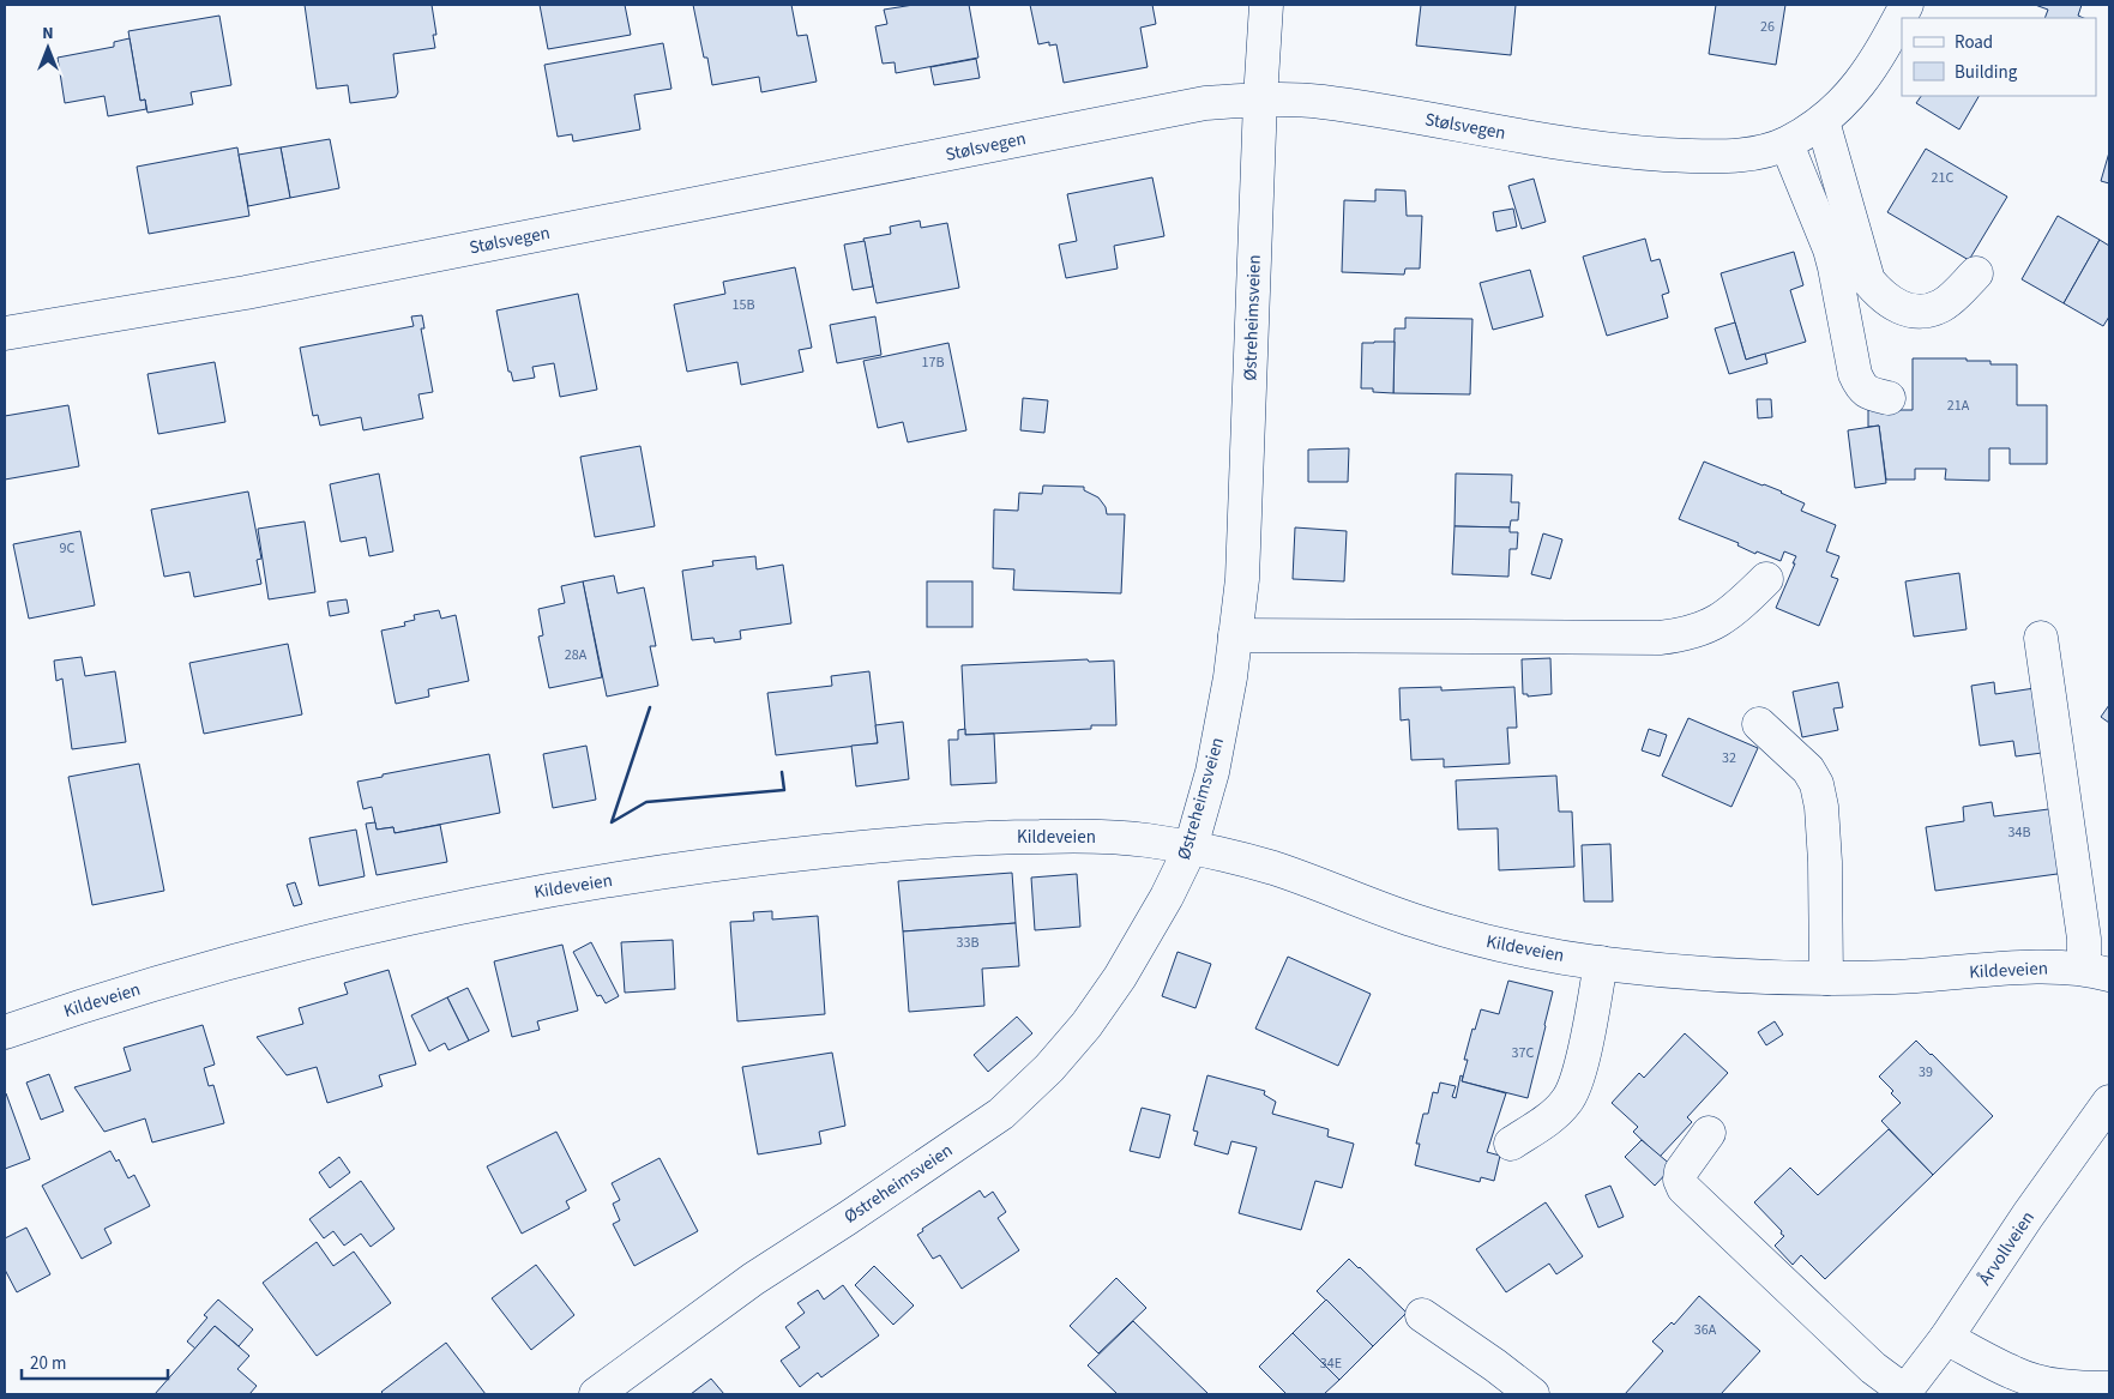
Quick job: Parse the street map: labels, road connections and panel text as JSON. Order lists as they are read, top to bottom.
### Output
{
  "streets": {
    "street": [
      "Stølsvegen",
      "Østreheimsveien",
      "Kildeveien",
      "Årvollveien"
    ]
  },
  "crossings": [
    ["Stølsvegen", "Østreheimsveien"],
    ["Østreheimsveien", "Kildeveien"]
  ],
  "house_numbers": [
    "26",
    "21C",
    "15B",
    "17B",
    "21A",
    "9C",
    "28A",
    "32",
    "34B",
    "33B",
    "37C",
    "39",
    "36A",
    "34E"
  ],
  "legend": ["Road", "Building"],
  "scale_bar": "20 m",
  "north": "top"
}
